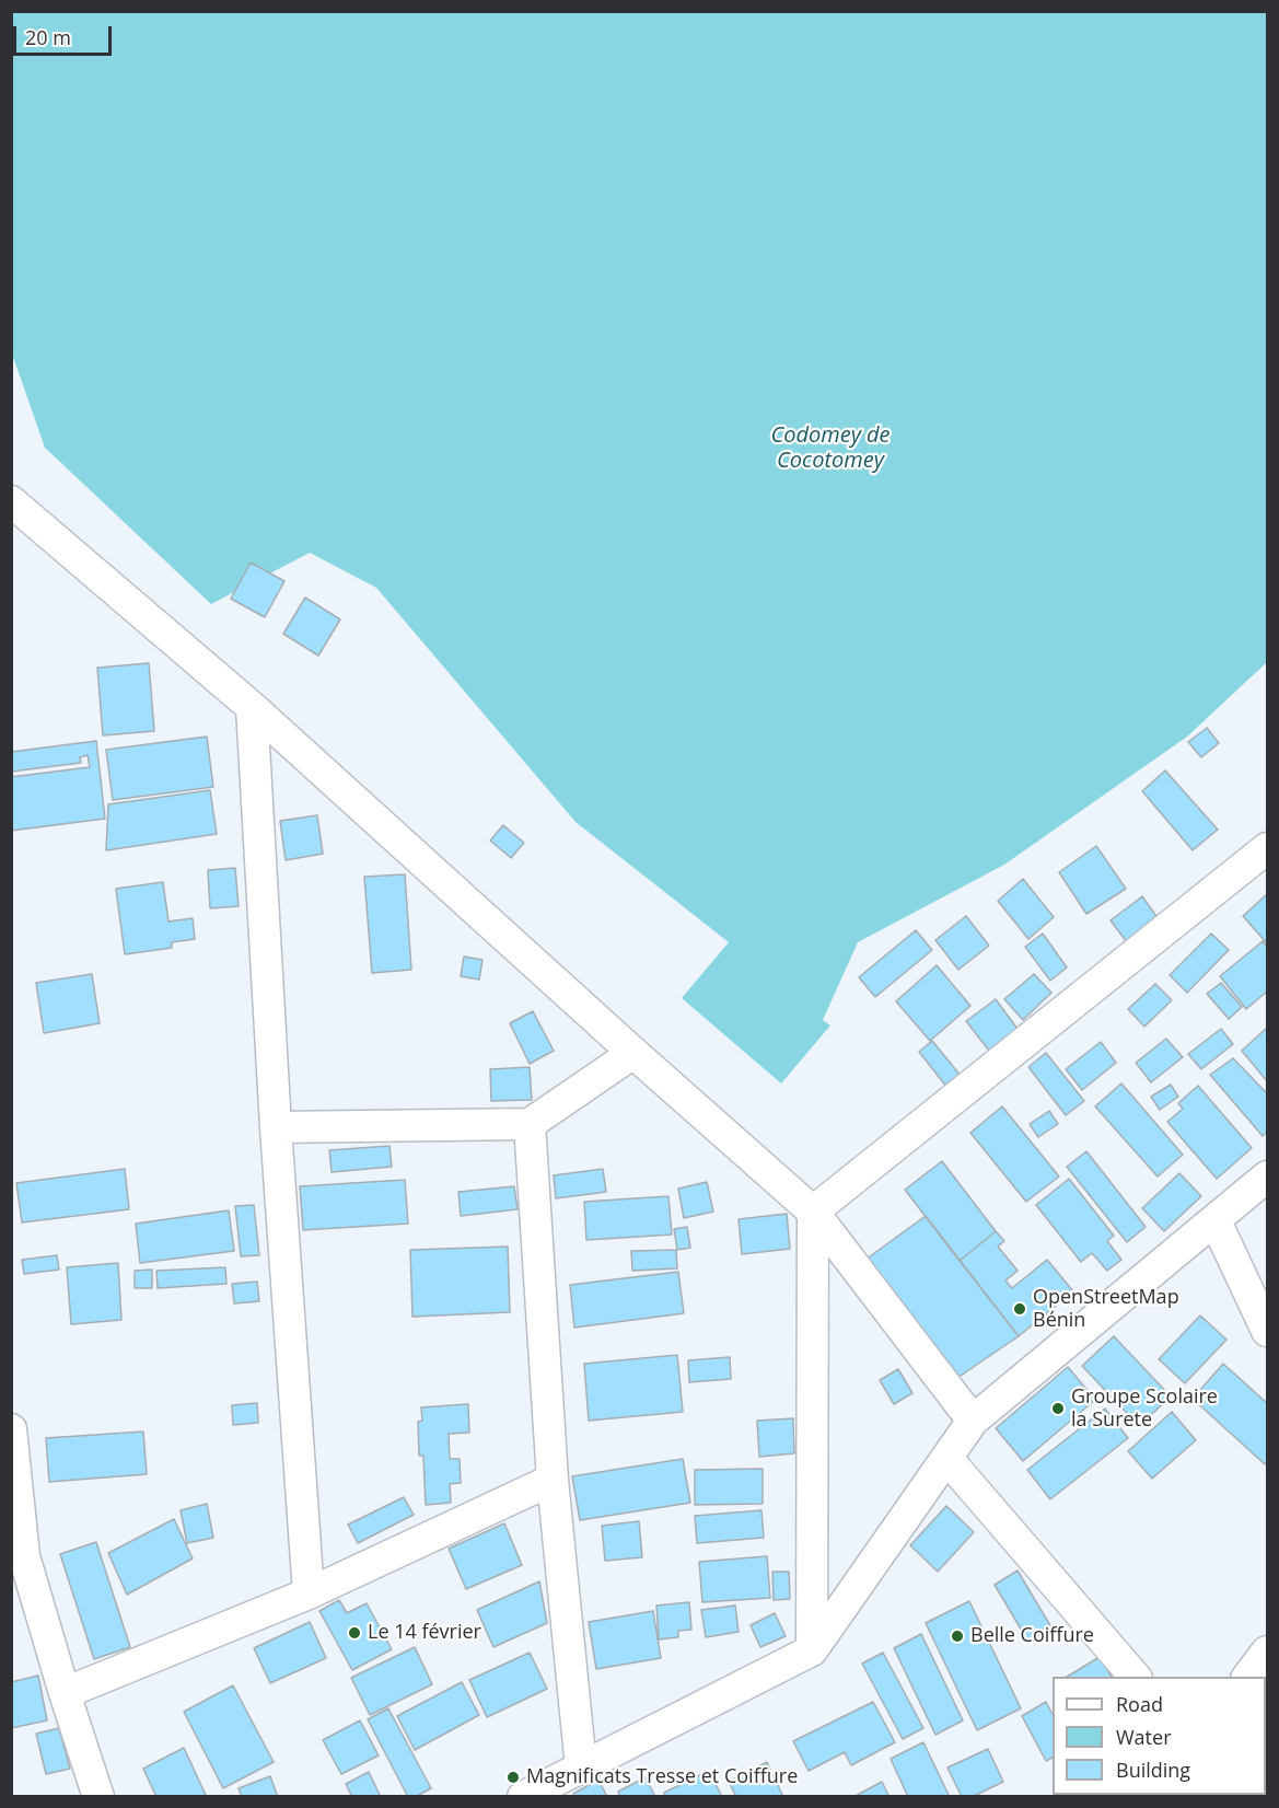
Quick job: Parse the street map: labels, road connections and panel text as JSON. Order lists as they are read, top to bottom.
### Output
{
  "water": ["Codomey de Cocotomey"],
  "places": [
    "OpenStreetMap Bénin",
    "Groupe Scolaire la Surete",
    "Le 14 février",
    "Belle Coiffure",
    "Magnificats Tresse et Coiffure"
  ],
  "legend": ["Road", "Water", "Building"],
  "scale_bar": "20 m"
}
